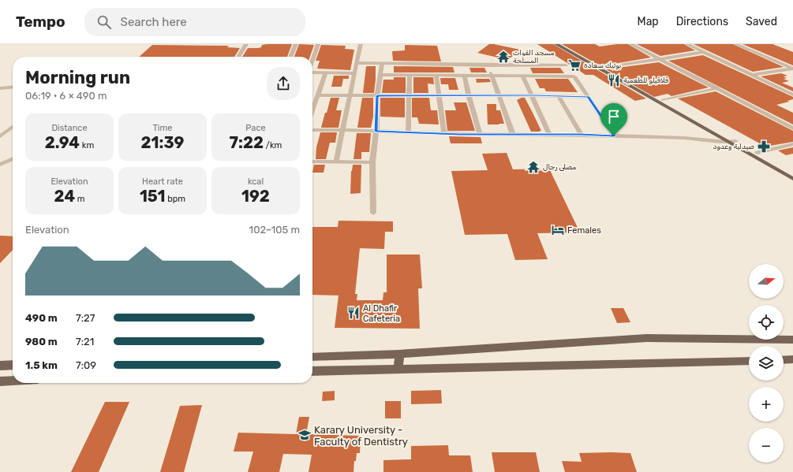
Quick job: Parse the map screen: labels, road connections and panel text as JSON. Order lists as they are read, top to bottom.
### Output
{
  "places": {
    "temple": ["مسجد القوات المسلحة", "مصلى رجال"],
    "supermarket": ["بوتيك سعادة"],
    "restaurant": ["فلافيلو للطعمية", "Al Dhafir Cafeteria"],
    "pharmacy": ["صيدلية وعدود"],
    "hotel": ["Females"],
    "school or university": ["Karary University - Faculty of Dentistry"]
  },
  "north": "right",
  "page": {
    "header": "Tempo",
    "search": "Search here",
    "nav": ["Map", "Directions", "Saved"],
    "heading": ["Morning run", "06:19 · 6 × 490 m"],
    "stats": [
      ["Distance", "2.94 km"],
      ["Time", "21:39"],
      ["Pace", "7:22 /km"],
      ["Elevation", "24 m"],
      ["Heart rate", "151 bpm"],
      ["kcal", "192"]
    ],
    "chart": ["Elevation", "102–105 m"],
    "map_buttons": ["+", "−"],
    "list": [
      {
        "name": "490 m",
        "note": "7:27"
      },
      {
        "name": "980 m",
        "note": "7:21"
      },
      {
        "name": "1.5 km",
        "note": "7:09"
      }
    ]
  }
}
